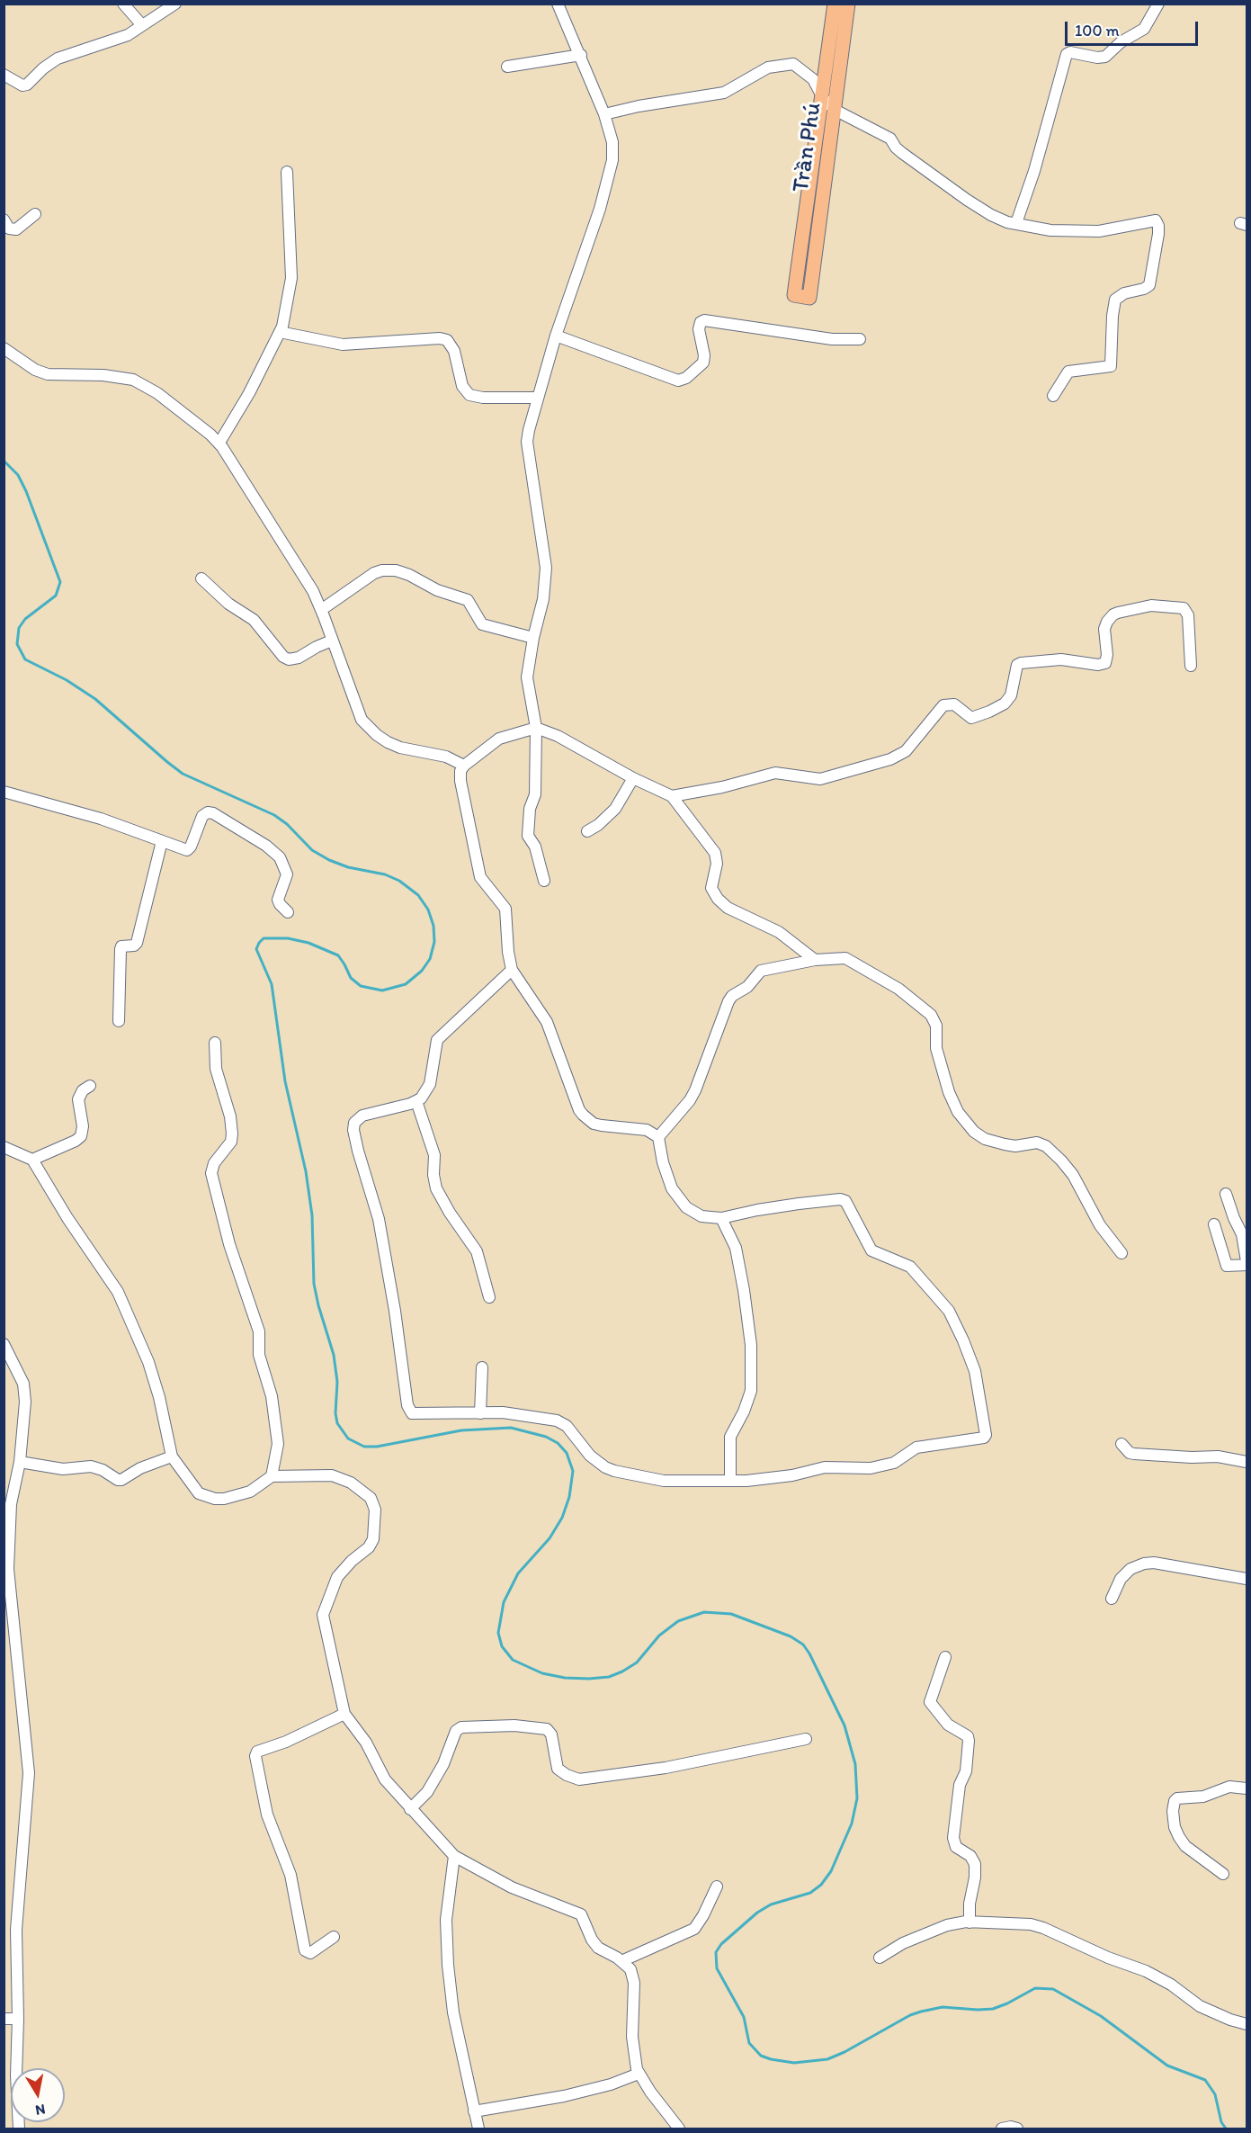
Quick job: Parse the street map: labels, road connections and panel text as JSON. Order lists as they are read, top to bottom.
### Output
{
  "streets": {
    "main road": ["Trần Phú"]
  },
  "scale_bar": "100 m",
  "north": "bottom"
}
